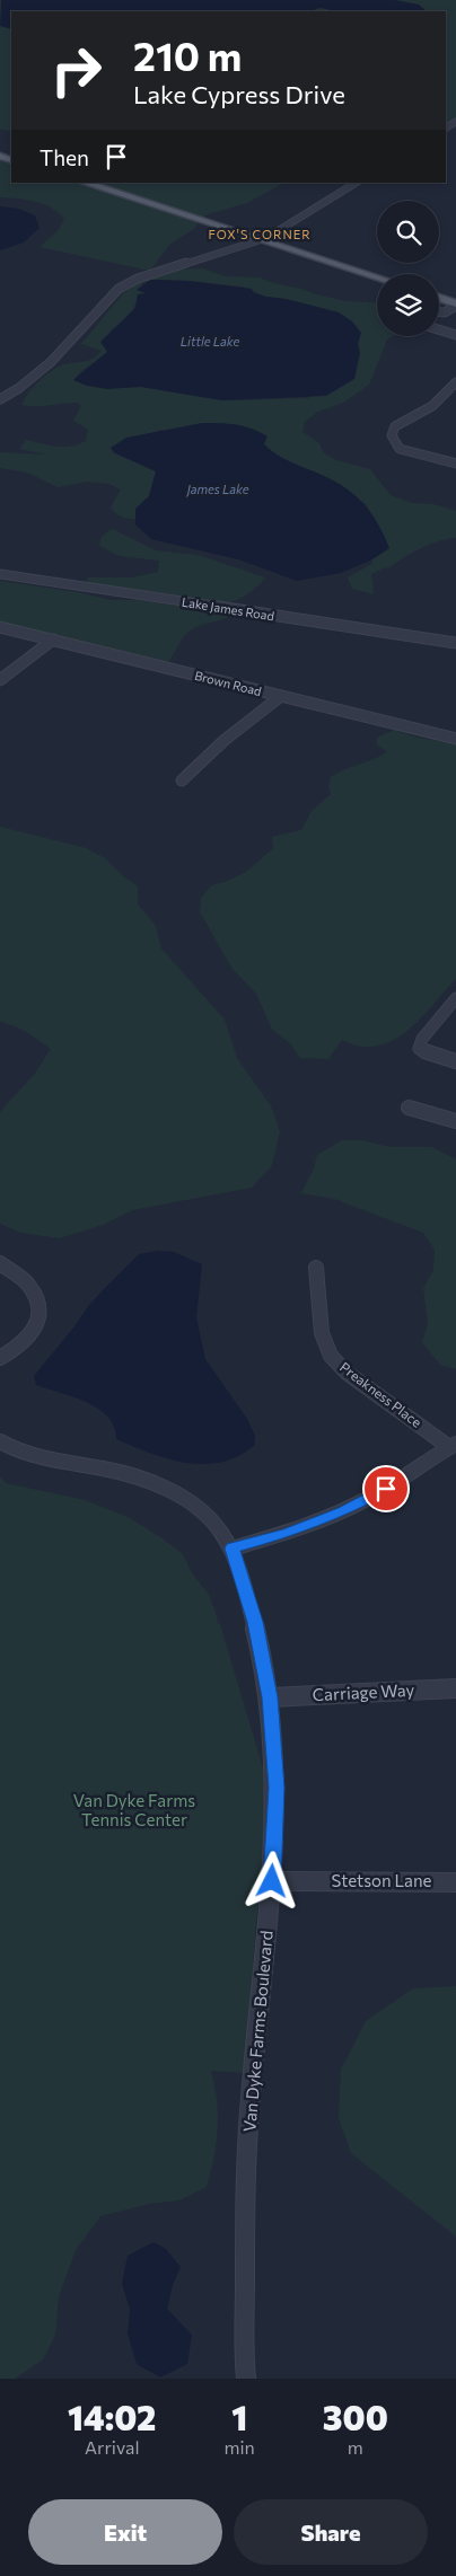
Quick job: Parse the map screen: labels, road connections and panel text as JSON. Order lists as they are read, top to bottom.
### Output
{
  "streets": {
    "street": [
      "Lake James Road",
      "Brown Road",
      "Preakness Place",
      "Carriage Way",
      "Stetson Lane",
      "Van Dyke Farms Boulevard"
    ]
  },
  "crossings": [
    ["Carriage Way", "Van Dyke Farms Boulevard"],
    ["Stetson Lane", "Van Dyke Farms Boulevard"]
  ],
  "districts": ["FOX'S CORNER"],
  "water": ["Little Lake", "James Lake"],
  "parks": ["Van Dyke Farms Tennis Center"],
  "page": {
    "turn": ["210 m", "Lake Cypress Drive"],
    "then": "Then",
    "eta": [
      "14:02",
      "Arrival",
      "1",
      "min",
      "300",
      "m"
    ],
    "buttons": ["Exit", "Share"]
  }
}
